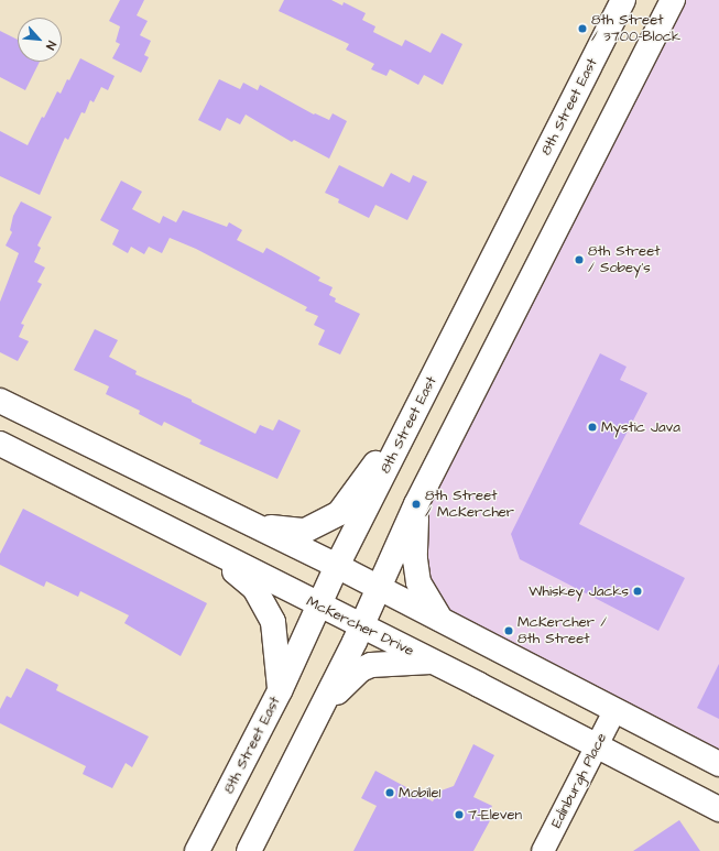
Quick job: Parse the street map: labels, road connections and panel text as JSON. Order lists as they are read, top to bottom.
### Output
{
  "streets": {
    "main road": ["8th Street East", "McKercher Drive"],
    "street": ["Edinburgh Place"]
  },
  "crossings": [
    ["8th Street East", "McKercher Drive"],
    ["McKercher Drive", "Edinburgh Place"]
  ],
  "places": [
    "8th Street / 3700-Block",
    "8th Street / Sobey's",
    "Mystic Java",
    "8th Street / McKercher",
    "Whiskey Jacks",
    "McKercher / 8th Street",
    "Mobile1",
    "7-Eleven"
  ],
  "north": "bottom right"
}
